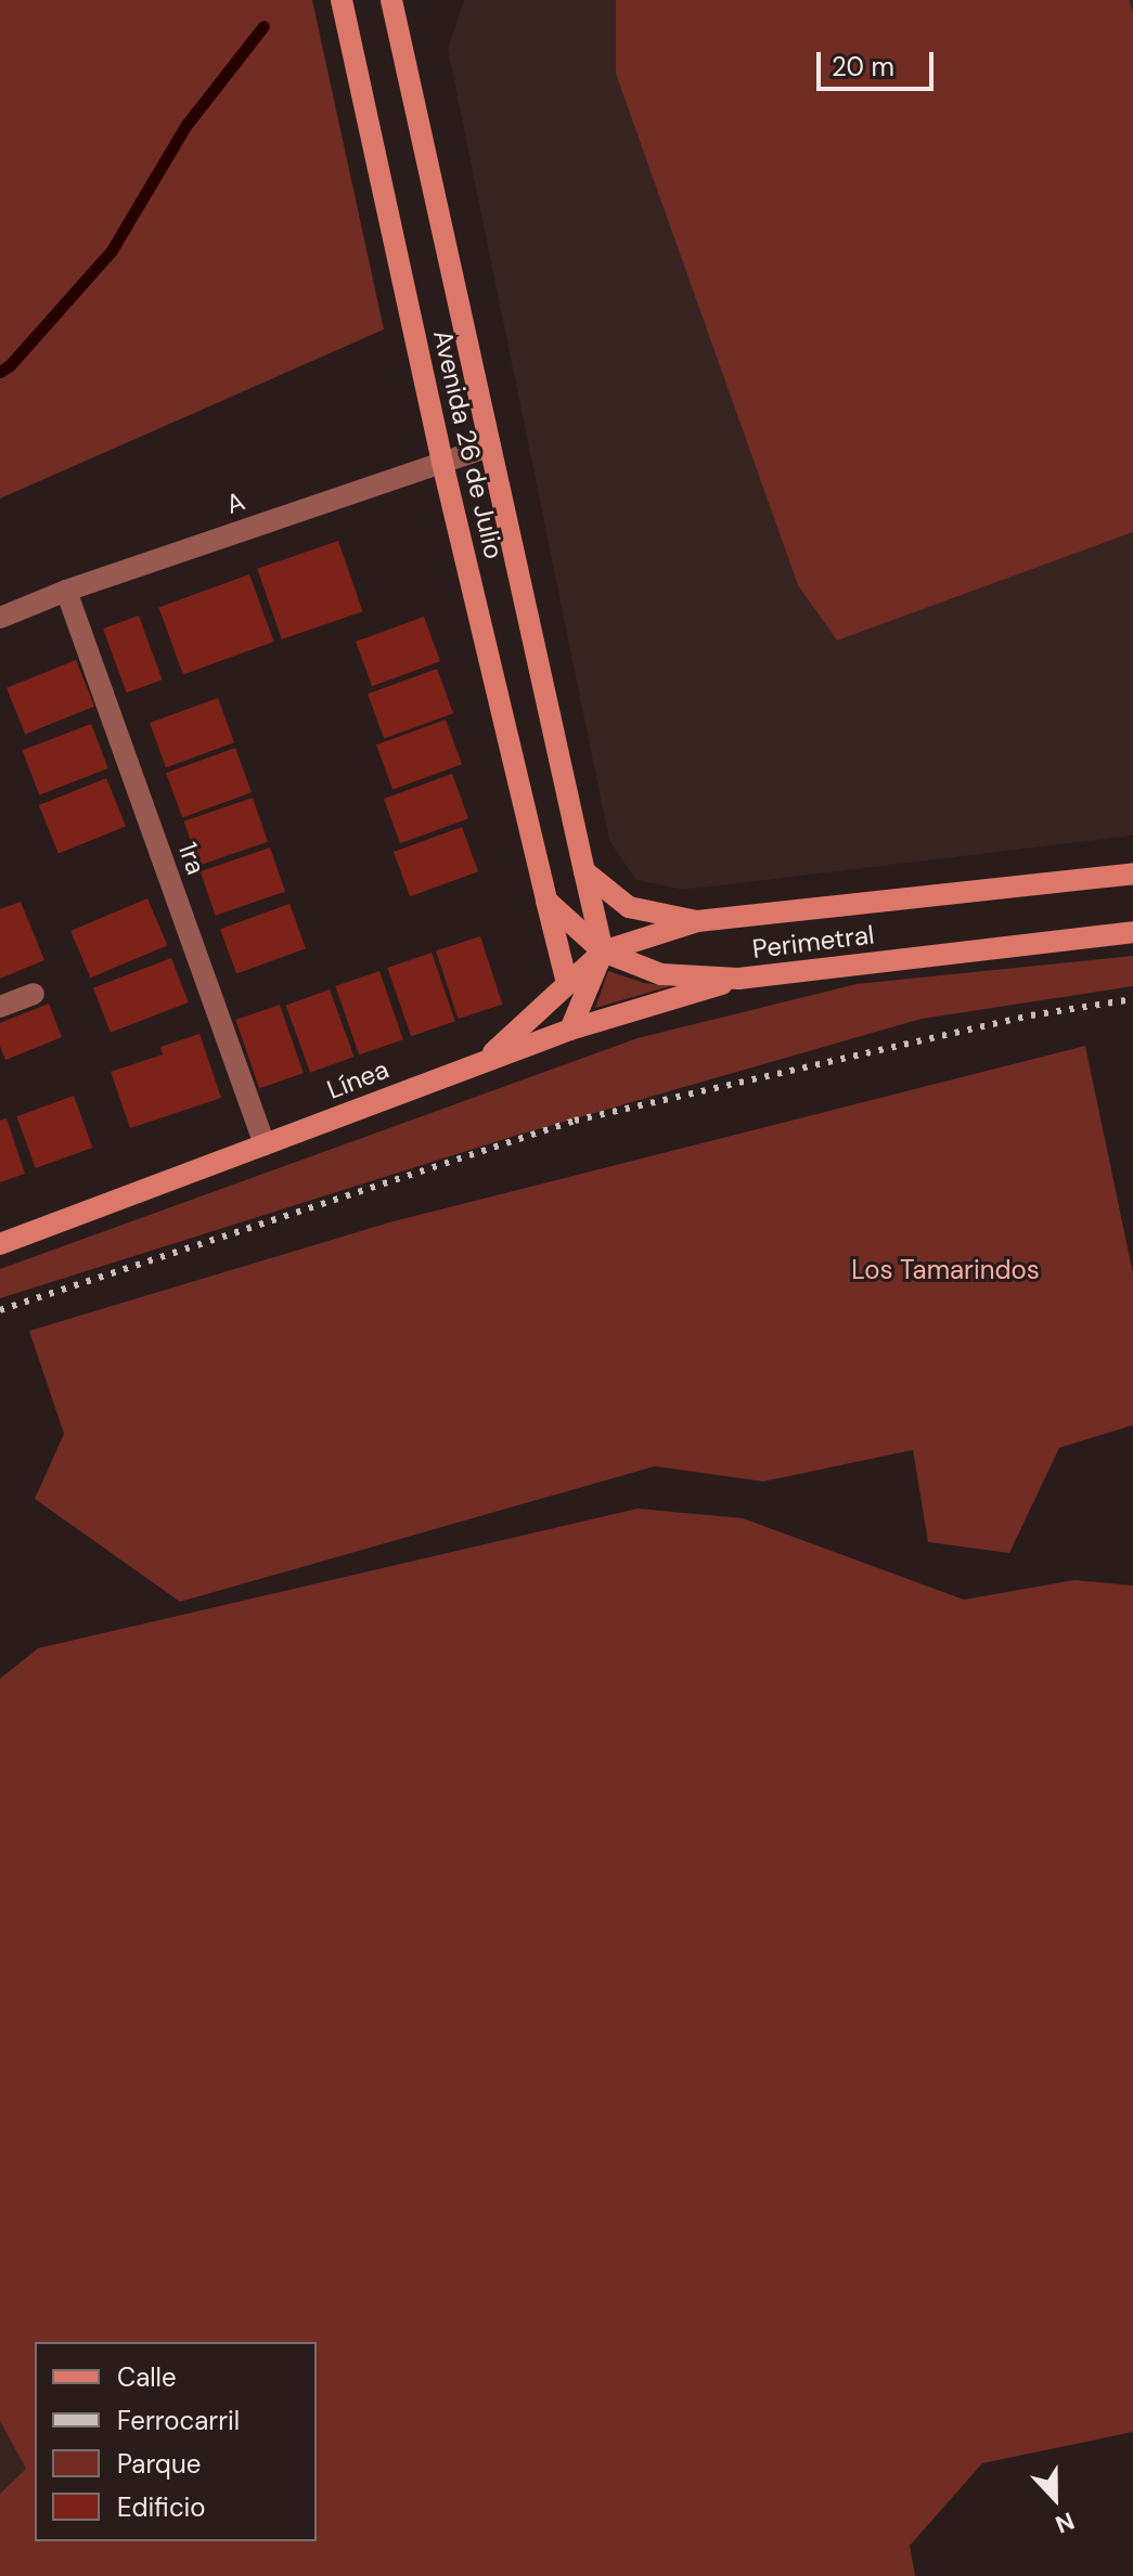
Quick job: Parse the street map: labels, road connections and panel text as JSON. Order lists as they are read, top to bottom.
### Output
{
  "streets": {
    "main road": ["Avenida 26 de Julio", "Perimetral", "Línea"],
    "street": ["A", "1ra"]
  },
  "crossings": [
    ["Avenida 26 de Julio", "A"],
    ["Avenida 26 de Julio", "Perimetral"],
    ["A", "1ra"],
    ["1ra", "Línea"],
    ["Perimetral", "Línea"]
  ],
  "parks": ["Los Tamarindos"],
  "legend": [
    "Calle",
    "Ferrocarril",
    "Parque",
    "Edificio"
  ],
  "scale_bar": "20 m",
  "north": "bottom"
}
